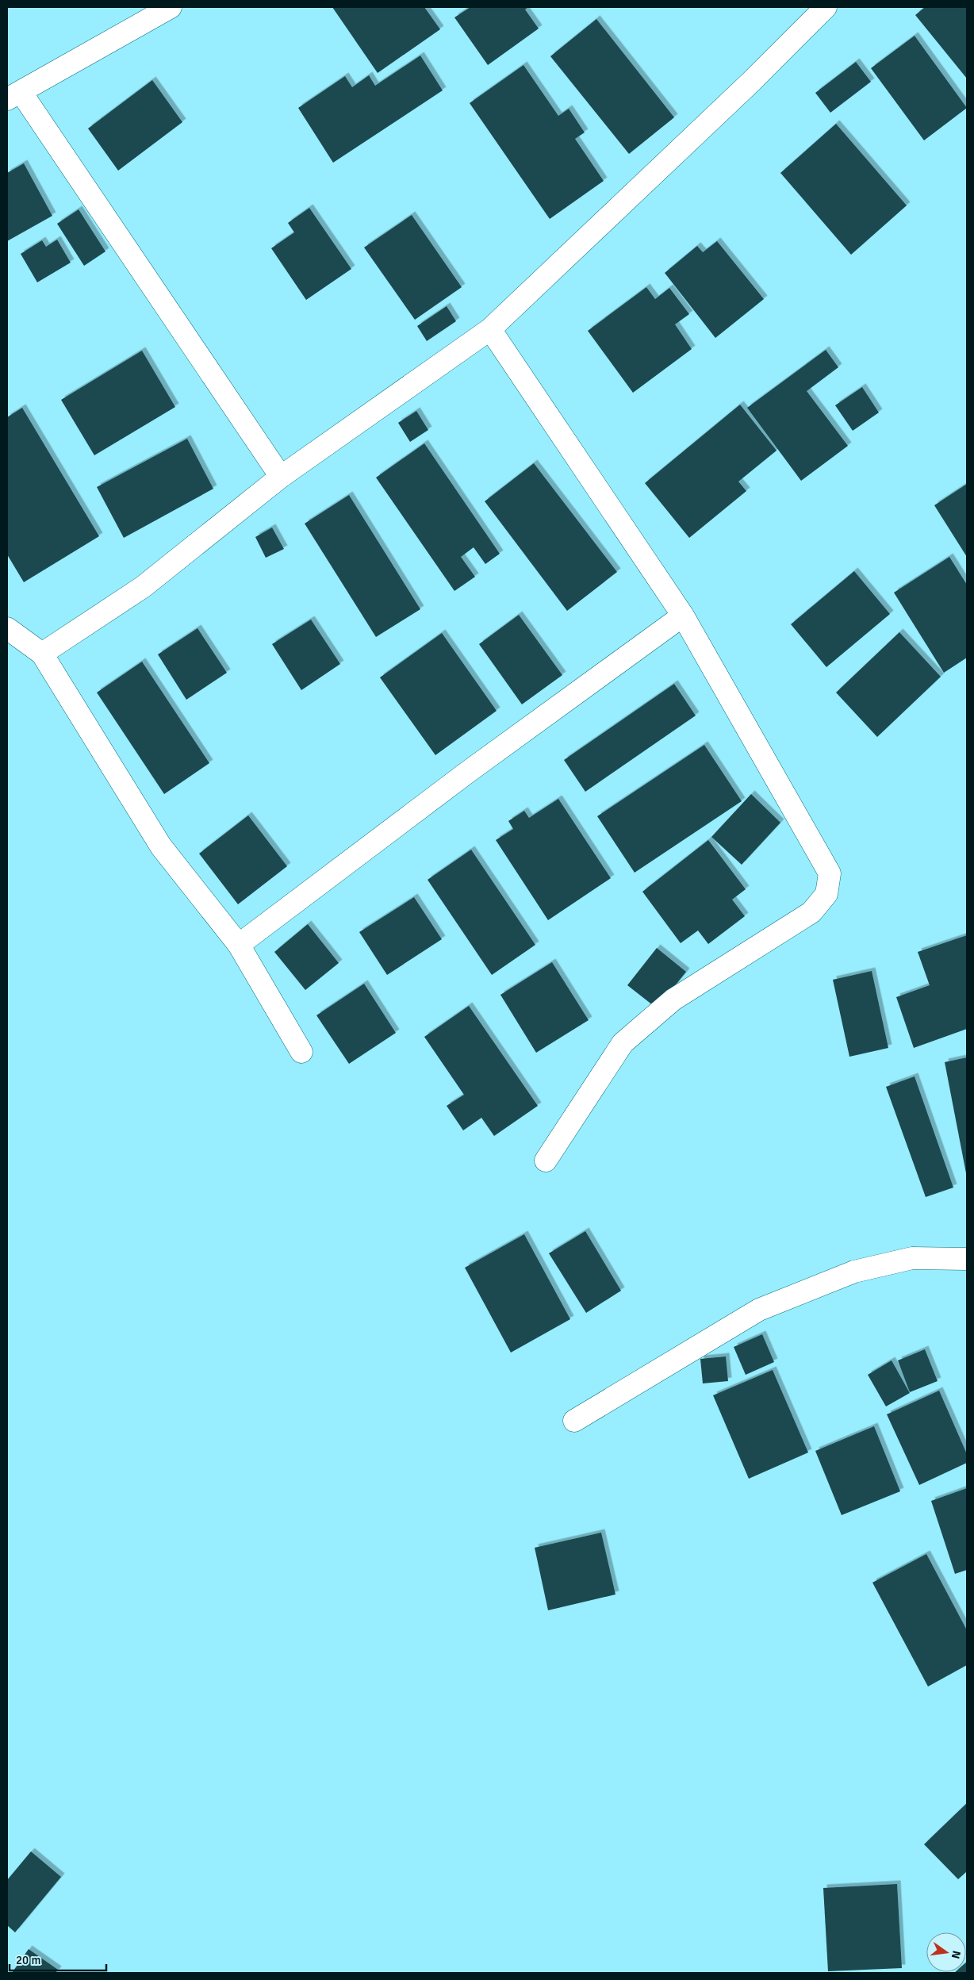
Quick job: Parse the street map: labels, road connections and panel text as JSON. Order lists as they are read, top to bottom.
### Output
{
  "scale_bar": "20 m",
  "north": "right"
}
